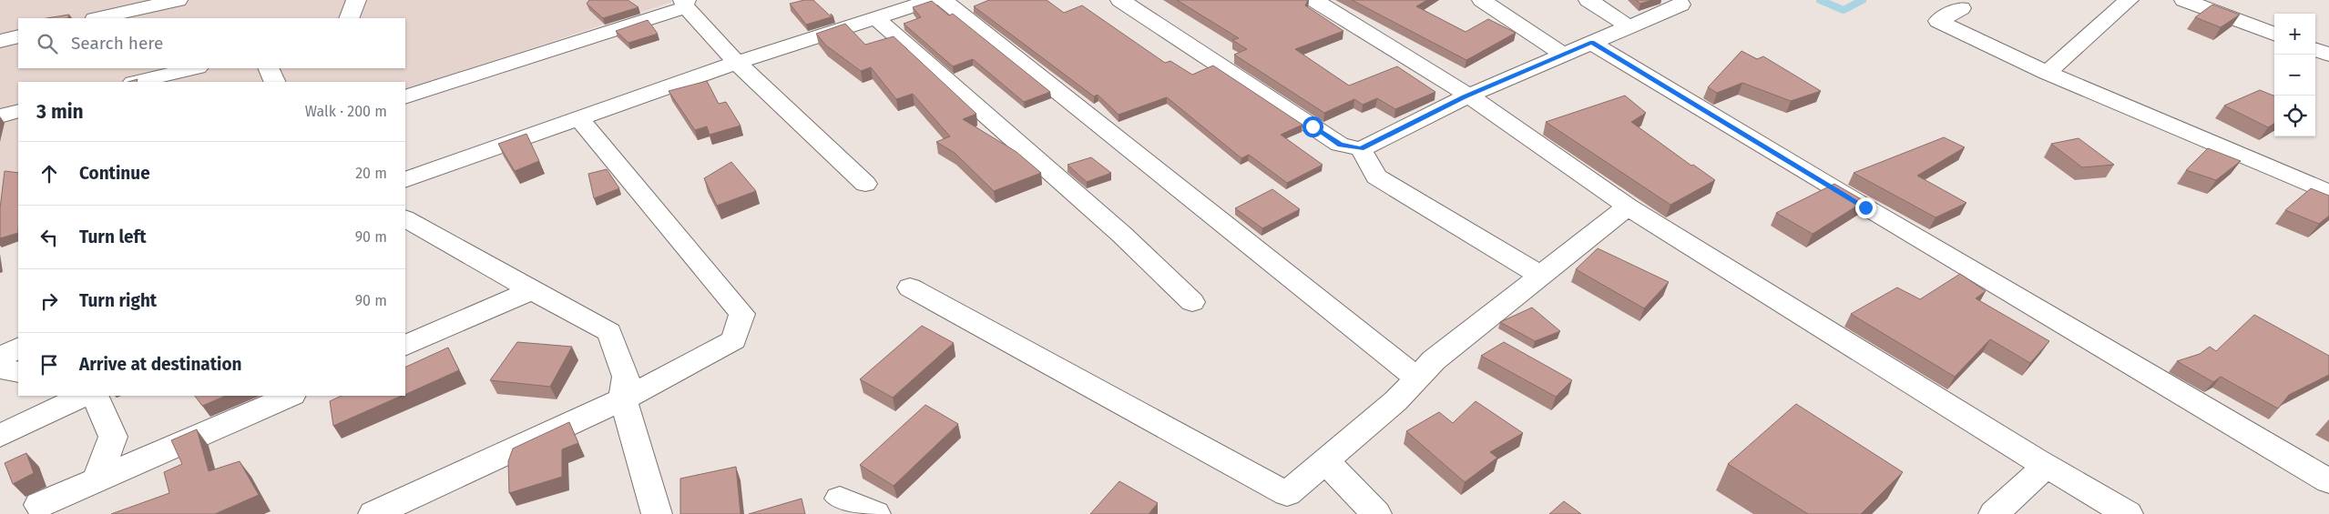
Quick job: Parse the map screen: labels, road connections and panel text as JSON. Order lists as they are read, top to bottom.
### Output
{
  "page": {
    "map_buttons": ["+", "−"],
    "search": "Search here",
    "heading": ["3 min", "Walk · 200 m"],
    "list": [
      ["Continue", "20 m"],
      ["Turn left", "90 m"],
      ["Turn right", "90 m"],
      "Arrive at destination"
    ]
  }
}
